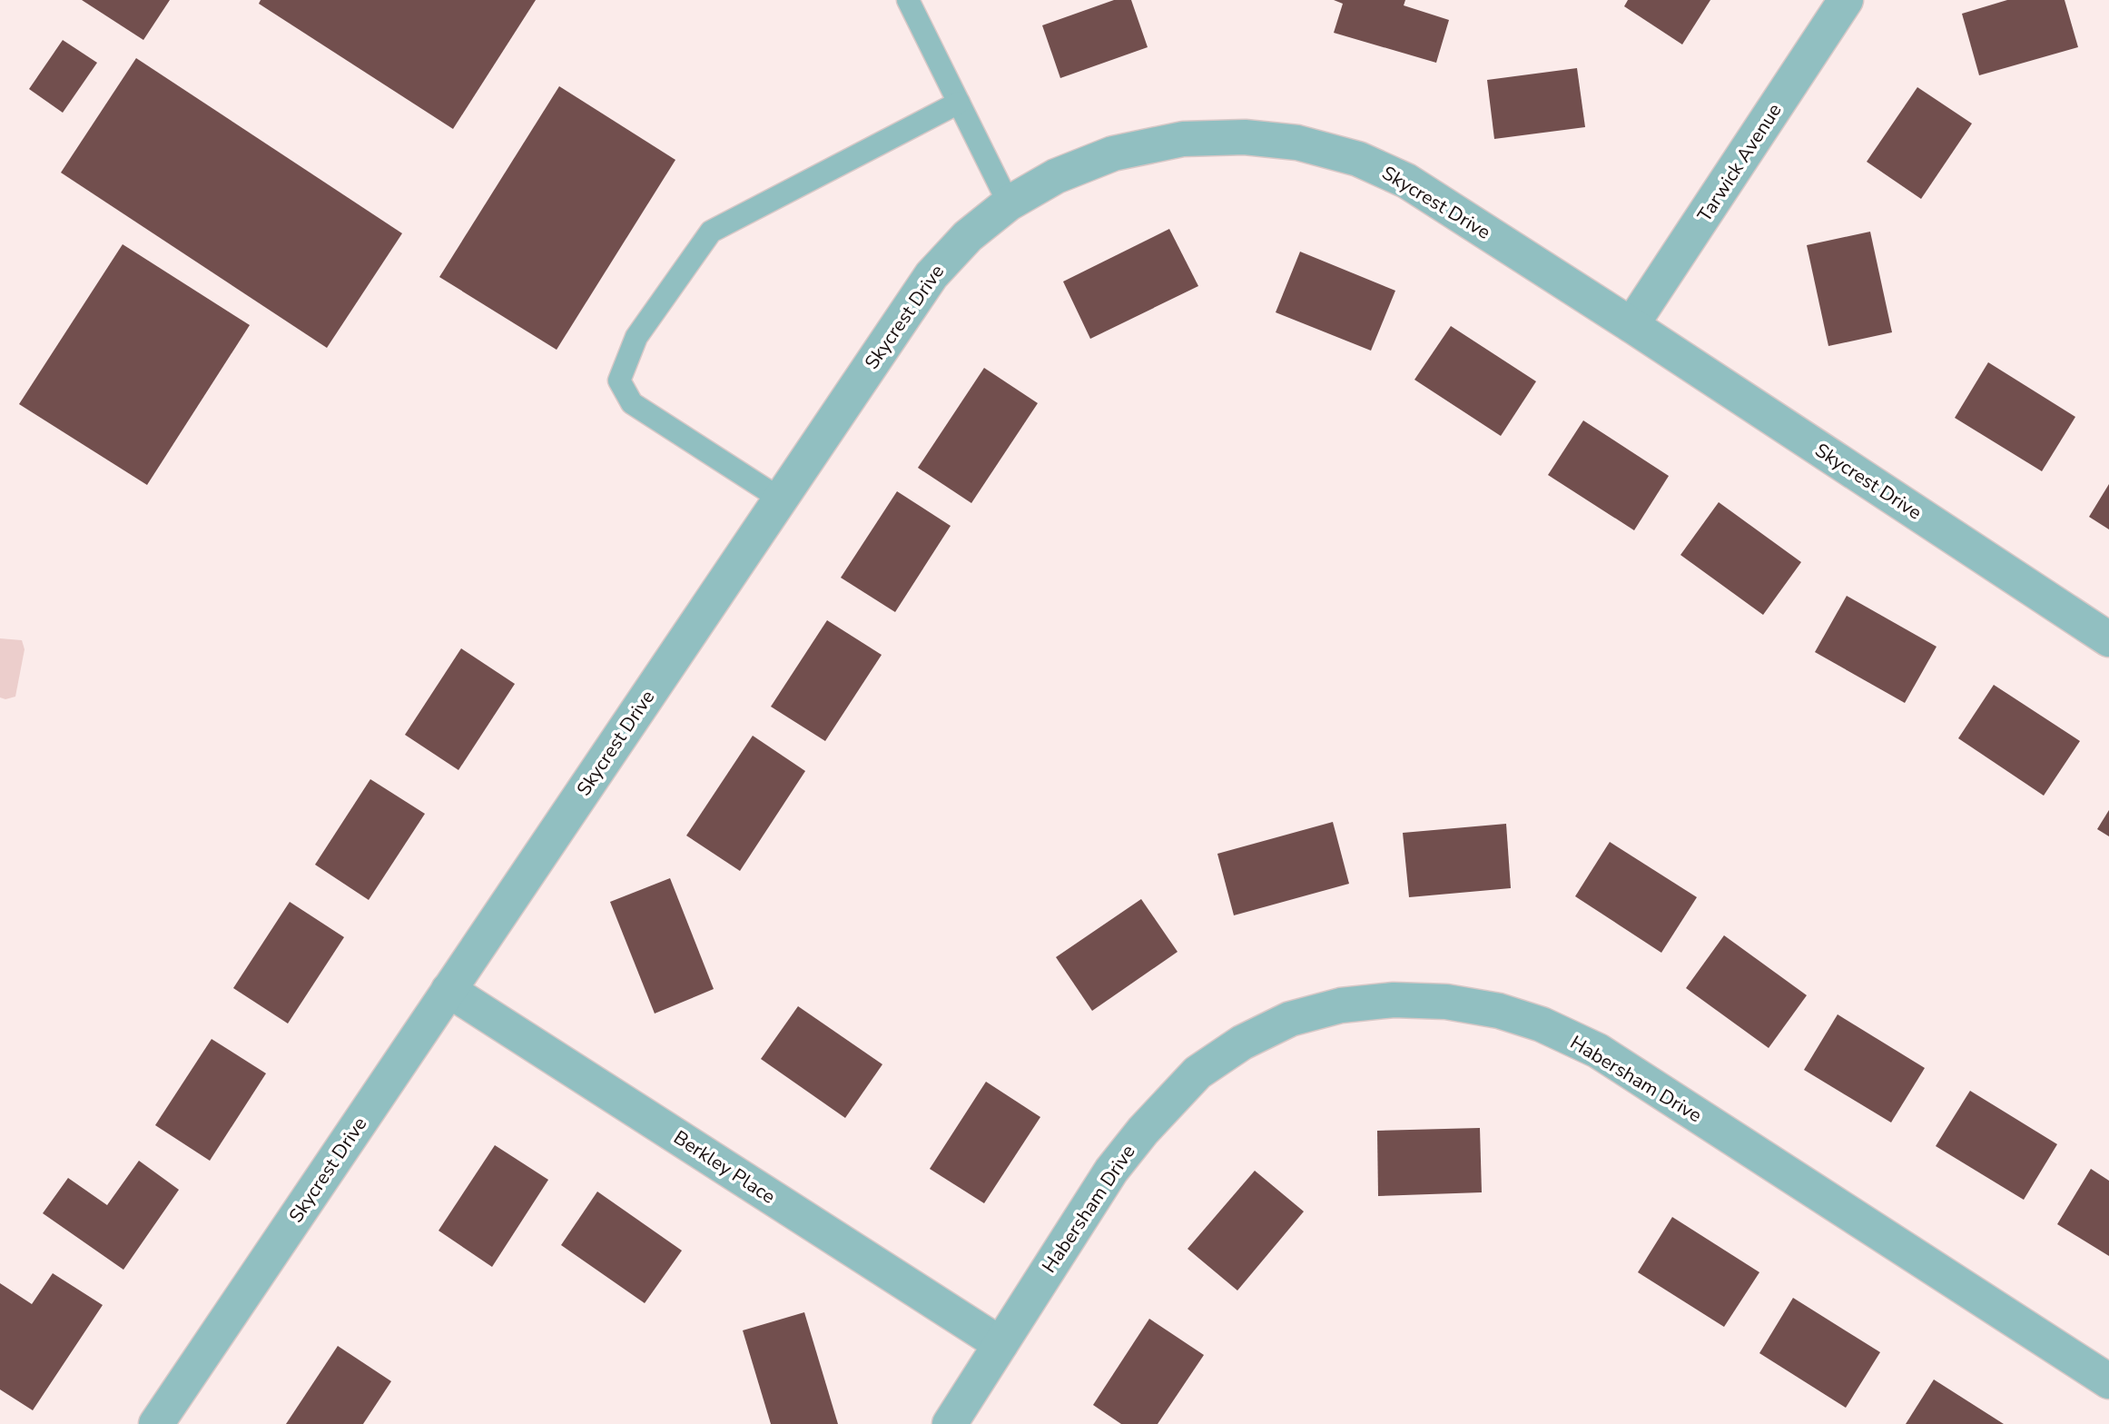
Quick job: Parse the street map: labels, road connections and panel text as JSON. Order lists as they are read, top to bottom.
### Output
{
  "streets": {
    "street": [
      "Tarwick Avenue",
      "Skycrest Drive",
      "Habersham Drive",
      "Berkley Place"
    ]
  },
  "crossings": [
    ["Tarwick Avenue", "Skycrest Drive"],
    ["Skycrest Drive", "Berkley Place"],
    ["Habersham Drive", "Berkley Place"]
  ]
}
